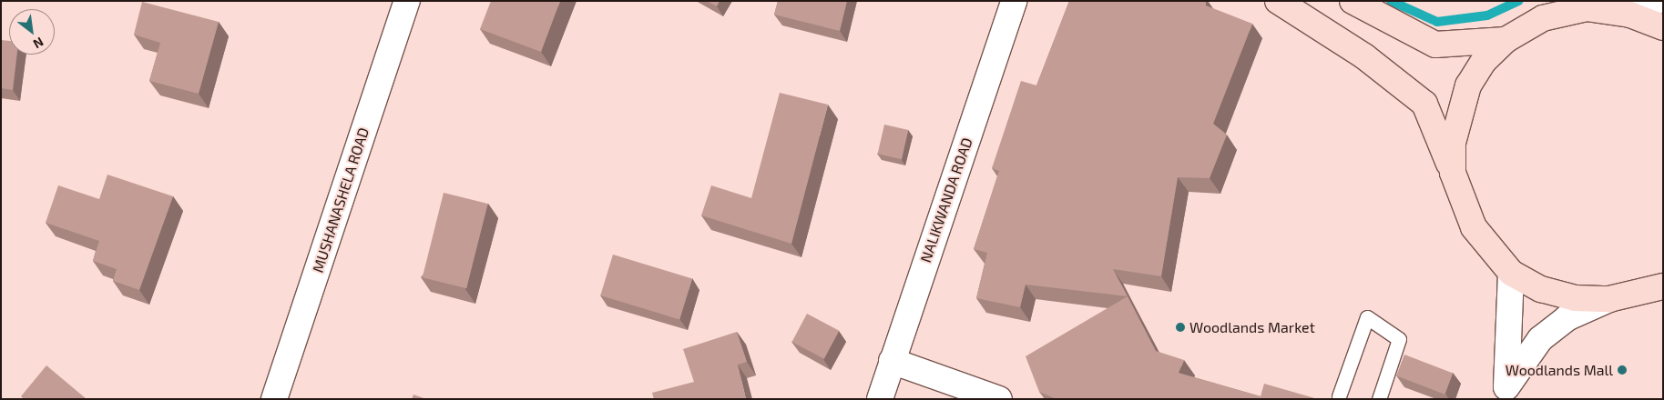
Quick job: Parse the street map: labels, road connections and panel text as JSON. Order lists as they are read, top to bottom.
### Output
{
  "streets": {
    "street": ["MUSHANASHELA ROAD", "NALIKWANDA ROAD"]
  },
  "places": ["Woodlands Market", "Woodlands Mall"],
  "north": "bottom right"
}
